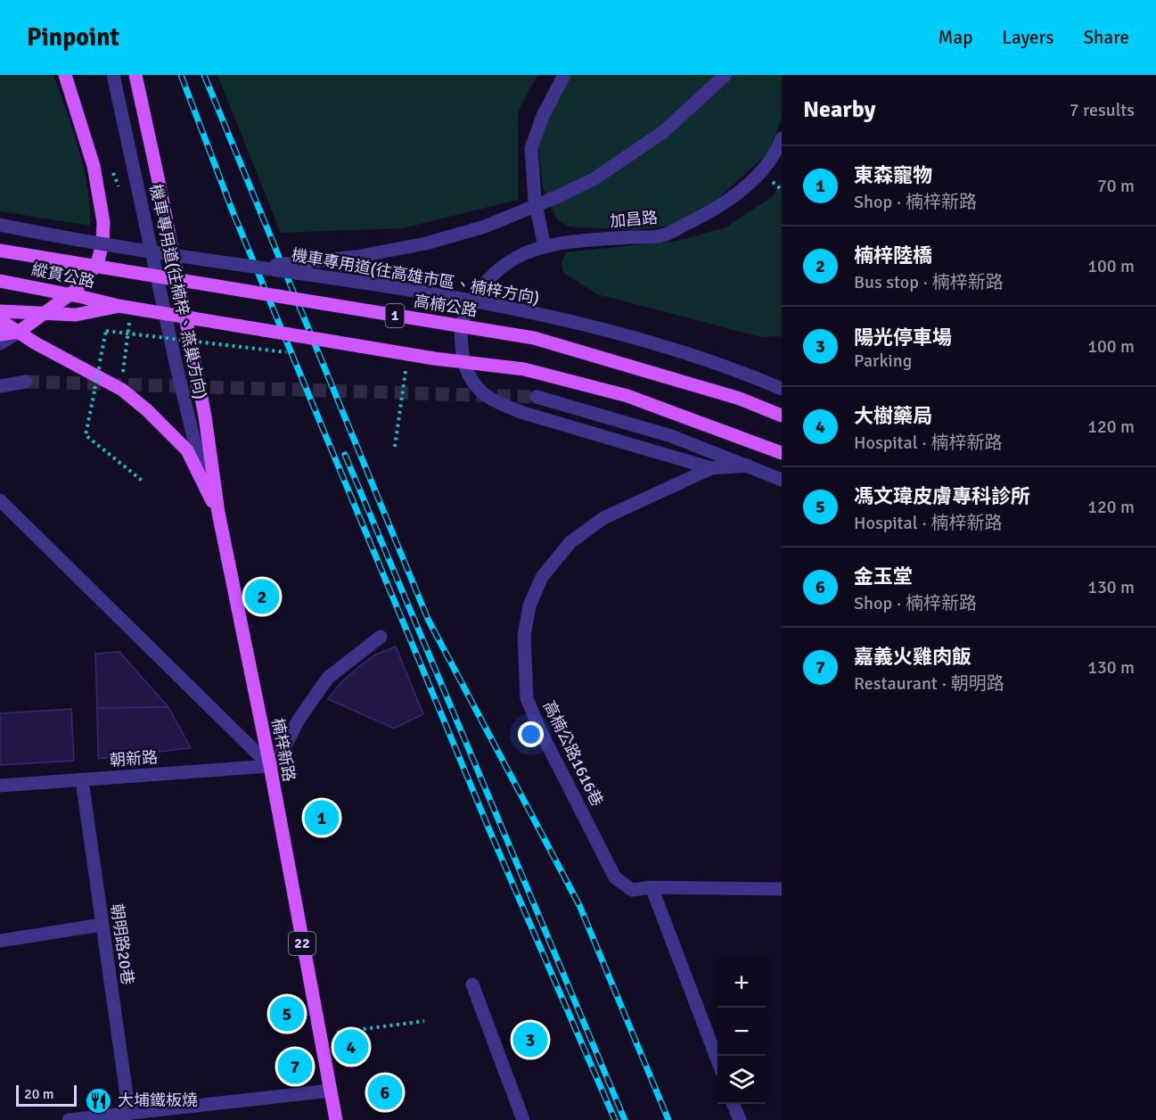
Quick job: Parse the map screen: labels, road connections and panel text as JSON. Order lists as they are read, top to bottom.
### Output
{
  "streets": {
    "main road": [
      "縱貫公路",
      "高楠公路",
      "1",
      "楠梓新路",
      "22"
    ],
    "street": [
      "加昌路",
      "機車專用道(往高雄市區、楠梓方向)",
      "機車專用道(往楠梓、燕巢方向)",
      "高楠公路1616巷",
      "朝新路",
      "朝明路20巷"
    ]
  },
  "crossings": [
    ["加昌路", "高楠公路1616巷"],
    ["縱貫公路", "1"],
    ["機車專用道(往楠梓、燕巢方向)", "楠梓新路"],
    ["楠梓新路", "朝新路"],
    ["朝新路", "朝明路20巷"]
  ],
  "places": {
    "restaurant": ["大埔鐵板燒"]
  },
  "scale_bar": "20 m",
  "page": {
    "header": "Pinpoint",
    "nav": ["Map", "Layers", "Share"],
    "heading": ["Nearby", "7 results"],
    "list": [
      {
        "mark": "1",
        "name": "東森寵物",
        "note": "Shop · 楠梓新路",
        "value": "70 m"
      },
      {
        "mark": "2",
        "name": "楠梓陸橋",
        "note": "Bus stop · 楠梓新路",
        "value": "100 m"
      },
      {
        "mark": "3",
        "name": "陽光停車場",
        "note": "Parking",
        "value": "100 m"
      },
      {
        "mark": "4",
        "name": "大樹藥局",
        "note": "Hospital · 楠梓新路",
        "value": "120 m"
      },
      {
        "mark": "5",
        "name": "馮文瑋皮膚專科診所",
        "note": "Hospital · 楠梓新路",
        "value": "120 m"
      },
      {
        "mark": "6",
        "name": "金玉堂",
        "note": "Shop · 楠梓新路",
        "value": "130 m"
      },
      {
        "mark": "7",
        "name": "嘉義火雞肉飯",
        "note": "Restaurant · 朝明路",
        "value": "130 m"
      }
    ],
    "pins": [
      "2",
      "1",
      "5",
      "3",
      "4",
      "7",
      "6"
    ],
    "map_buttons": ["+", "−"],
    "scale": "20 m"
  }
}
